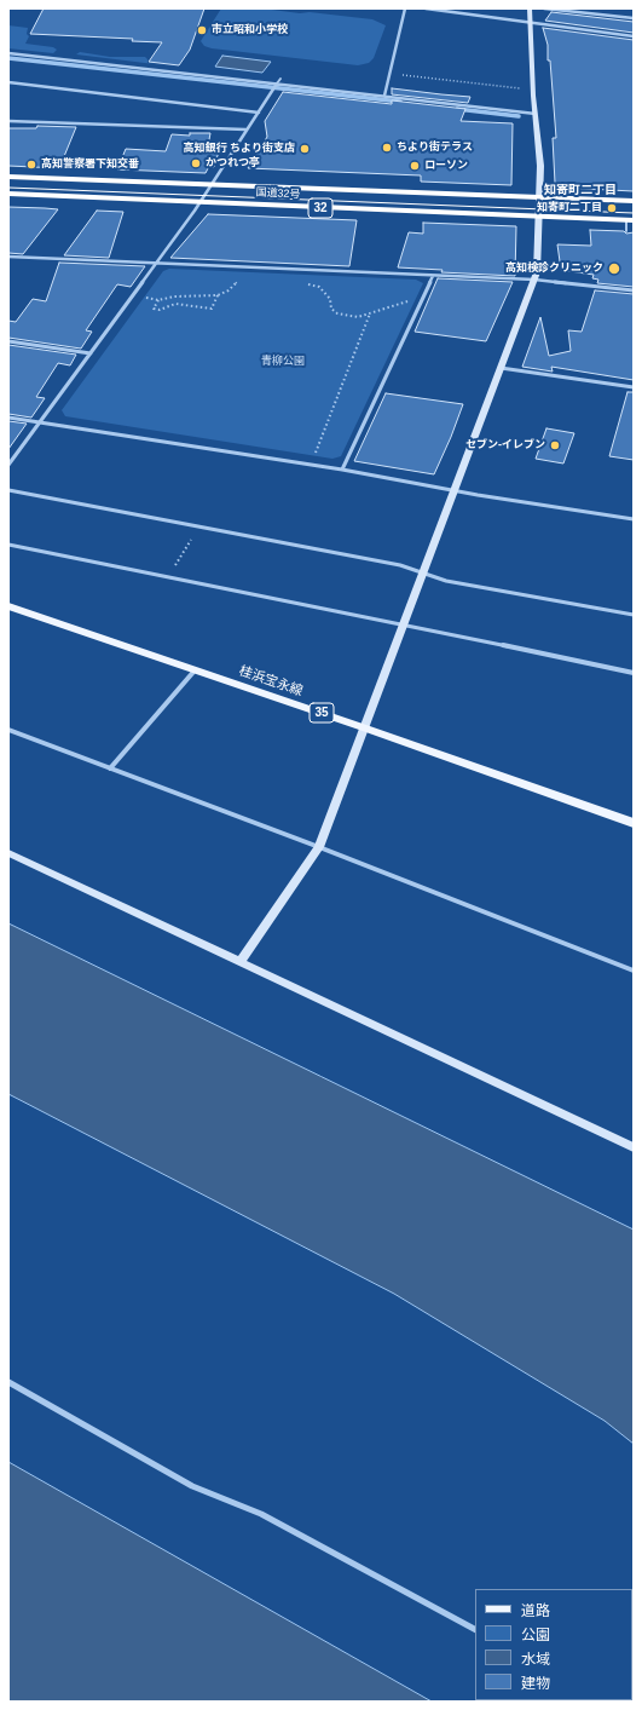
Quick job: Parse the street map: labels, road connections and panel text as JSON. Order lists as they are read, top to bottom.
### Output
{
  "streets": {
    "highway": ["国道32号", "32"],
    "main road": ["桂浜宝永線", "35"]
  },
  "districts": ["知寄町二丁目"],
  "parks": ["青柳公園"],
  "places": [
    "市立昭和小学校",
    "ちより街テラス",
    "高知銀行 ちより街支店",
    "かつれつ亭",
    "高知警察署下知交番",
    "ローソン",
    "知寄町二丁目",
    "高知検診クリニック",
    "セブン-イレブン"
  ],
  "legend": [
    "道路",
    "公園",
    "水域",
    "建物"
  ]
}
